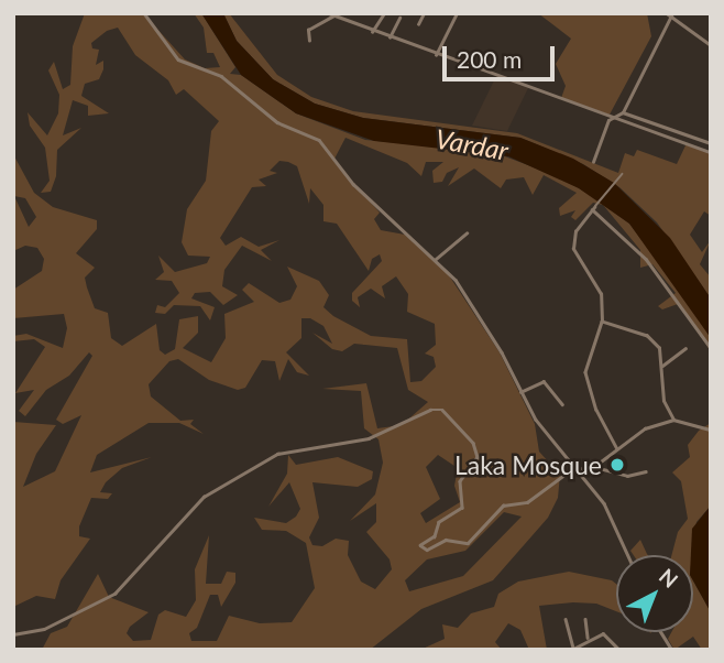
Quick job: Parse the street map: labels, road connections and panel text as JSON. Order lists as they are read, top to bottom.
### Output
{
  "water": ["Vardar"],
  "places": ["Laka Mosque"],
  "scale_bar": "200 m",
  "north": "top right"
}
